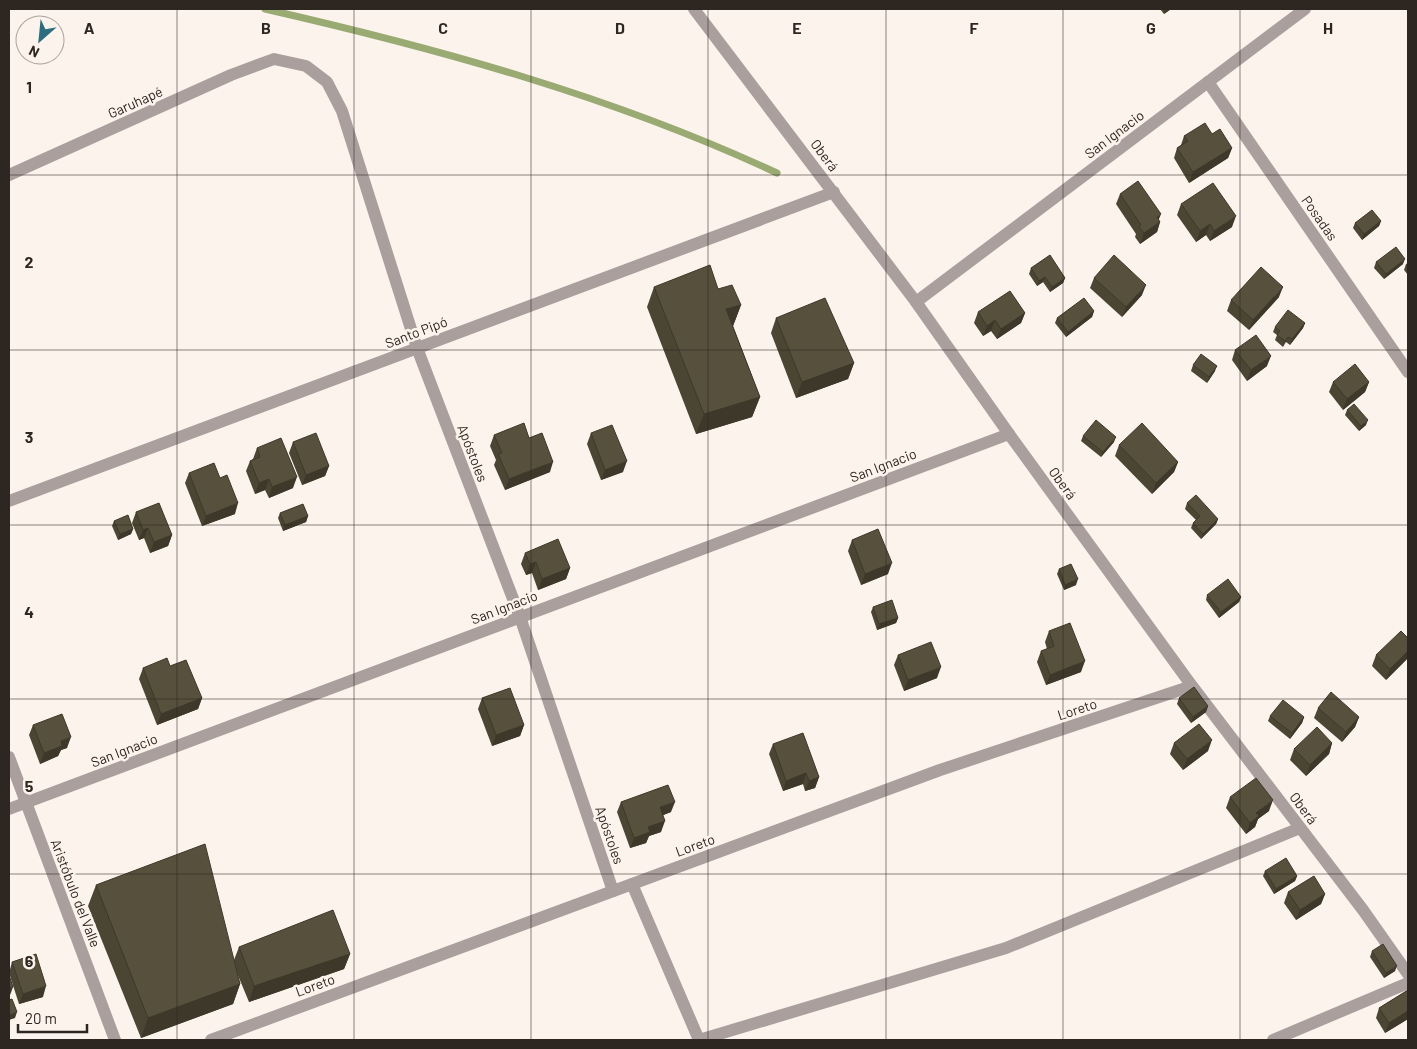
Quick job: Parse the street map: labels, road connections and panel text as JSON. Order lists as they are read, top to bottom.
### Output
{
  "streets": {
    "street": [
      "Garuhapé",
      "San Ignacio",
      "Oberá",
      "Posadas",
      "Santo Pipó",
      "Apóstoles",
      "Loreto",
      "Aristóbulo del Valle"
    ]
  },
  "crossings": [
    ["Garuhapé", "Apóstoles"],
    ["San Ignacio", "Oberá"],
    ["San Ignacio", "Posadas"],
    ["San Ignacio", "Apóstoles"],
    ["San Ignacio", "Aristóbulo del Valle"],
    ["Oberá", "Santo Pipó"],
    ["Oberá", "Loreto"],
    ["Santo Pipó", "Apóstoles"],
    ["Apóstoles", "Loreto"]
  ],
  "scale_bar": "20 m",
  "north": "bottom left",
  "grid": {
    "columns": [
      "A",
      "B",
      "C",
      "D",
      "E",
      "F",
      "G",
      "H"
    ],
    "rows": [
      "1",
      "2",
      "3",
      "4",
      "5",
      "6"
    ]
  }
}
